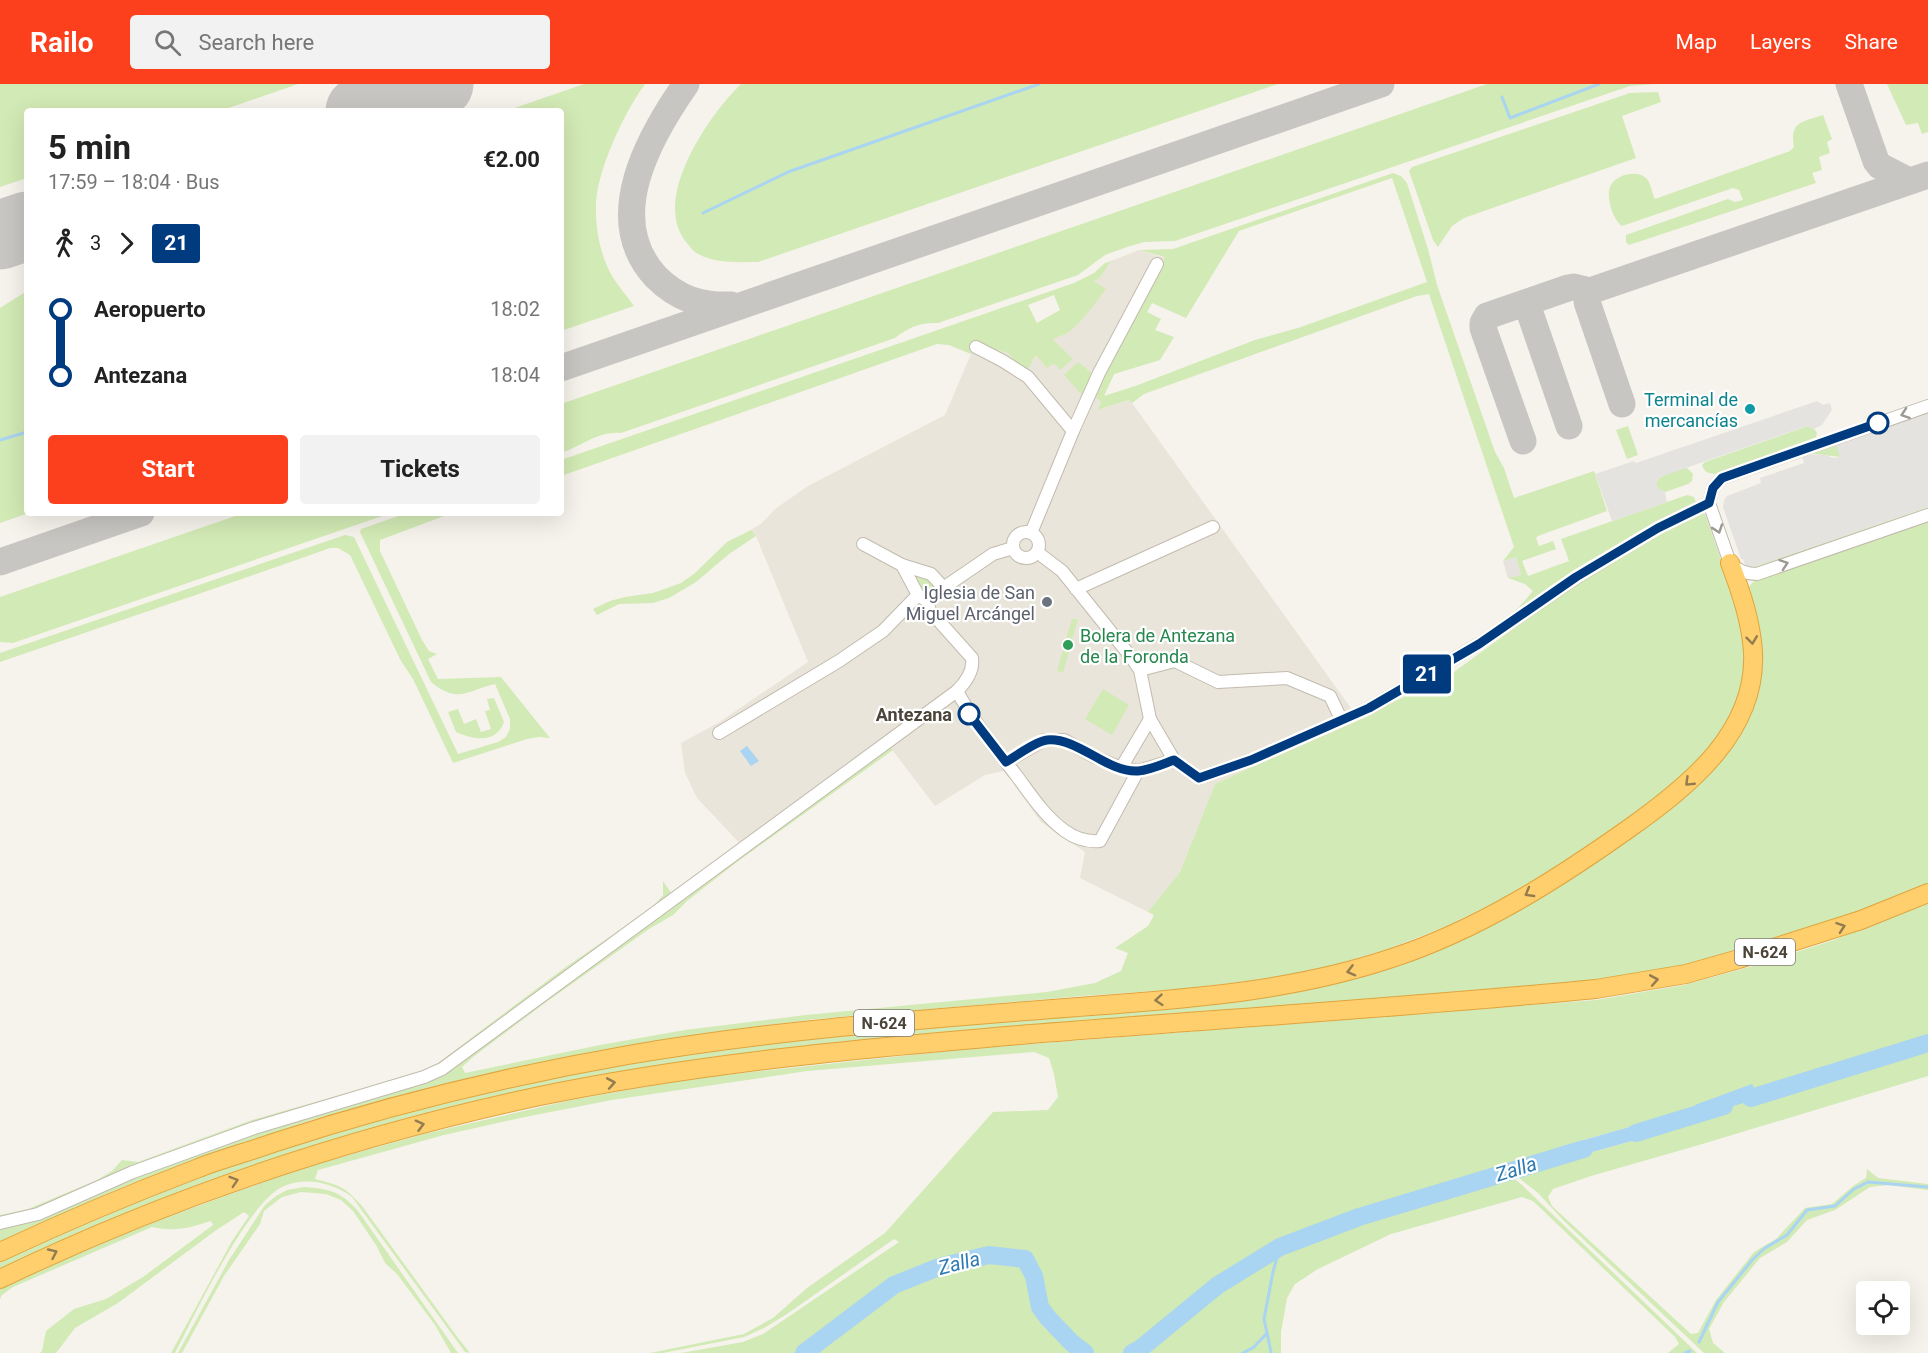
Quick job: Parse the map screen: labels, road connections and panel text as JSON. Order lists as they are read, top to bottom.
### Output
{
  "streets": {
    "highway": ["N-624"]
  },
  "water": ["Zalla"],
  "places": [
    "Terminal de mercancías",
    "Iglesia de San Miguel Arcángel",
    "Bolera de Antezana de la Foronda",
    "Antezana"
  ],
  "lines": ["bus line 21"],
  "page": {
    "header": "Railo",
    "search": "Search here",
    "nav": ["Map", "Layers", "Share"],
    "on_map": "21",
    "heading": ["5 min", "17:59 – 18:04 · Bus", "€2.00"],
    "legs": ["3", "21"],
    "list": [
      {
        "name": "Aeropuerto",
        "value": "18:02"
      },
      {
        "name": "Antezana",
        "value": "18:04"
      }
    ],
    "buttons": ["Start", "Tickets"]
  }
}
